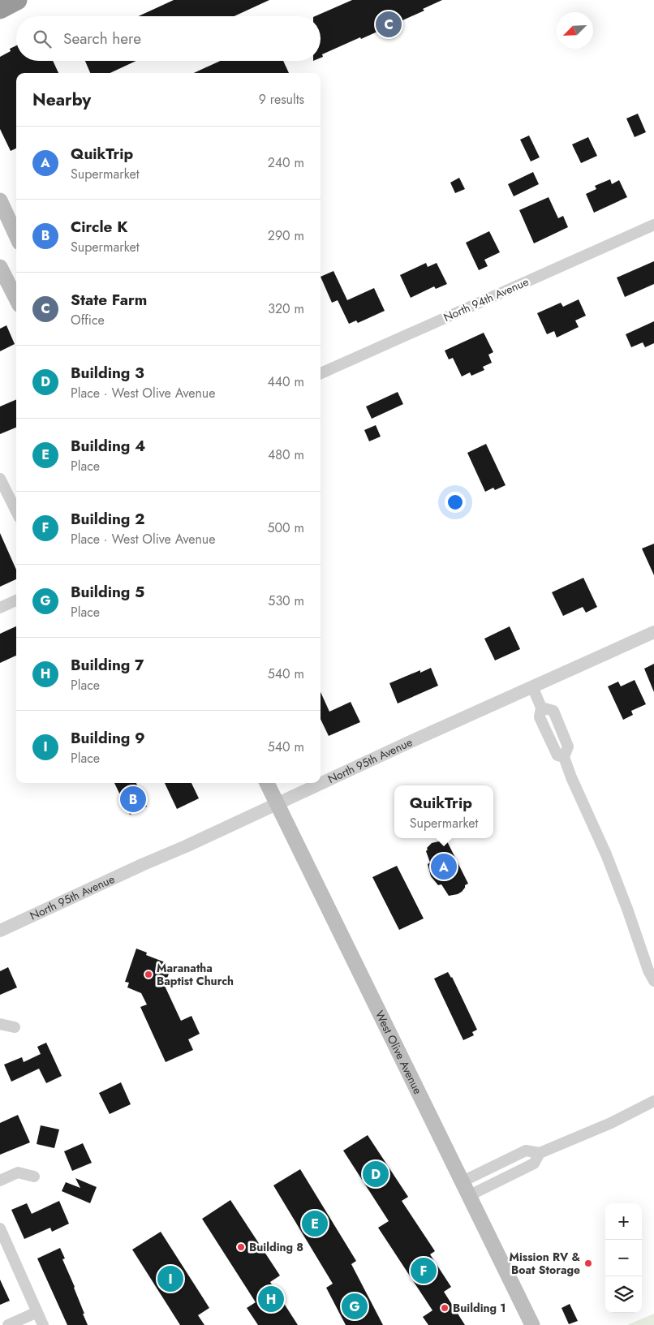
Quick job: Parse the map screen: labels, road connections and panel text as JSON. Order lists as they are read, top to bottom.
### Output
{
  "streets": {
    "main road": ["West Olive Avenue"],
    "street": ["North 94th Avenue", "North 95th Avenue"]
  },
  "crossings": [
    ["North 95th Avenue", "West Olive Avenue"]
  ],
  "places": [
    "Maranatha Baptist Church",
    "Building 8",
    "Mission RV & Boat Storage",
    "Building 1"
  ],
  "north": "bottom left",
  "page": {
    "pins": [
      "C",
      "B",
      "A",
      "D",
      "E",
      "F",
      "I",
      "H",
      "G"
    ],
    "search": "Search here",
    "heading": ["Nearby", "9 results"],
    "list": [
      {
        "mark": "A",
        "name": "QuikTrip",
        "note": "Supermarket",
        "value": "240 m"
      },
      {
        "mark": "B",
        "name": "Circle K",
        "note": "Supermarket",
        "value": "290 m"
      },
      {
        "mark": "C",
        "name": "State Farm",
        "note": "Office",
        "value": "320 m"
      },
      {
        "mark": "D",
        "name": "Building 3",
        "note": "Place · West Olive Avenue",
        "value": "440 m"
      },
      {
        "mark": "E",
        "name": "Building 4",
        "note": "Place",
        "value": "480 m"
      },
      {
        "mark": "F",
        "name": "Building 2",
        "note": "Place · West Olive Avenue",
        "value": "500 m"
      },
      {
        "mark": "G",
        "name": "Building 5",
        "note": "Place",
        "value": "530 m"
      },
      {
        "mark": "H",
        "name": "Building 7",
        "note": "Place",
        "value": "540 m"
      },
      {
        "mark": "I",
        "name": "Building 9",
        "note": "Place",
        "value": "540 m"
      }
    ],
    "popup": ["QuikTrip", "Supermarket"],
    "map_buttons": ["+", "−"]
  }
}
